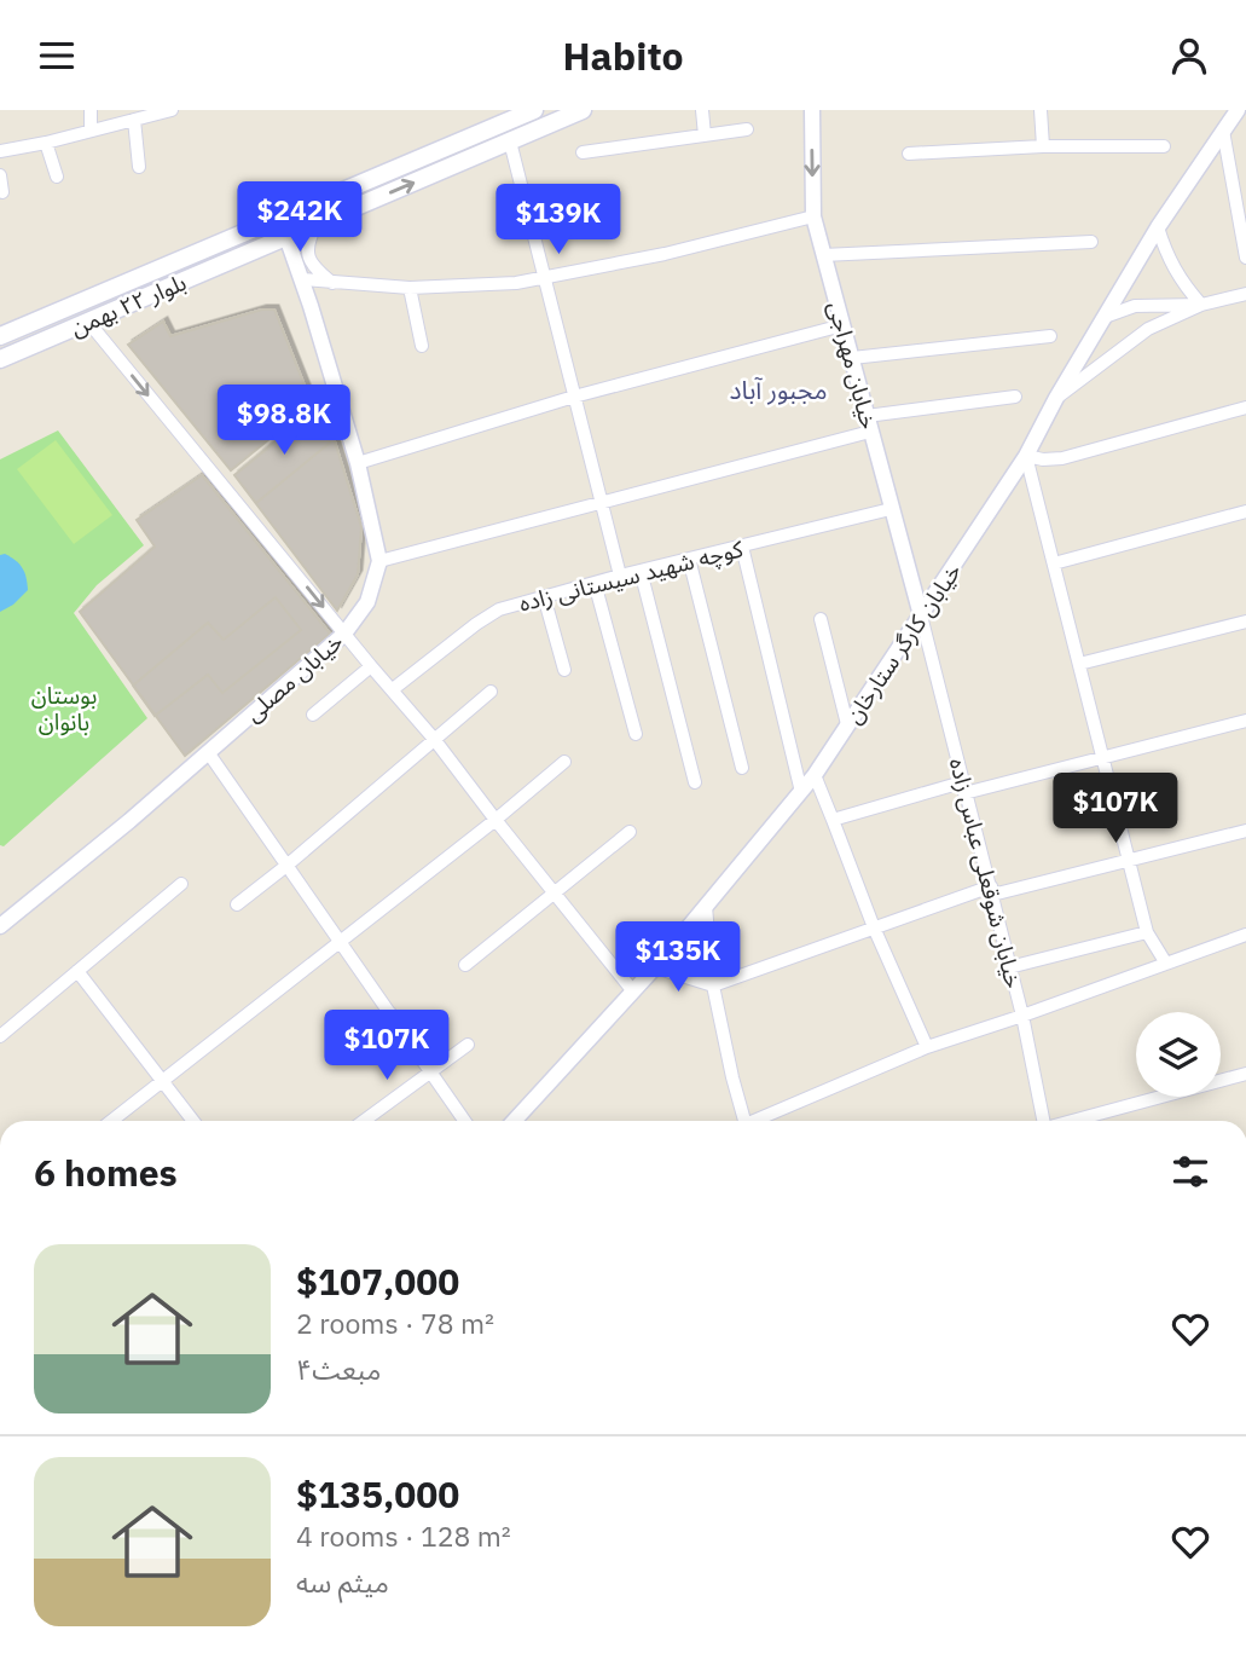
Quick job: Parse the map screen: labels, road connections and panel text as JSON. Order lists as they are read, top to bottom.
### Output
{
  "streets": {
    "main road": ["بلوار ۲۲ بهمن"],
    "street": [
      "خیابان مهراجی",
      "کوچه شهید سیستانی زاده",
      "خیابان کارگر ستارخان",
      "خیابان مصلی",
      "خیابان شوقعلی عباس زاده"
    ]
  },
  "crossings": [
    ["بلوار ۲۲ بهمن", "خیابان مصلی"],
    ["خیابان مهراجی", "کوچه شهید سیستانی زاده"],
    ["خیابان مهراجی", "خیابان کارگر ستارخان"],
    ["خیابان مهراجی", "خیابان شوقعلی عباس زاده"],
    ["خیابان کارگر ستارخان", "خیابان شوقعلی عباس زاده"]
  ],
  "districts": ["مجبور آباد"],
  "parks": ["بوستان بانوان"],
  "page": {
    "header": "Habito",
    "price": [
      "$242K",
      "$139K",
      "$98.8K",
      "$107K",
      "$135K",
      "$107K"
    ],
    "heading": "6 homes",
    "list": [
      {
        "name": "$107,000",
        "note": "2 rooms · 78 m² · مبعث۴"
      },
      {
        "name": "$135,000",
        "note": "4 rooms · 128 m² · میثم سه"
      }
    ]
  }
}
